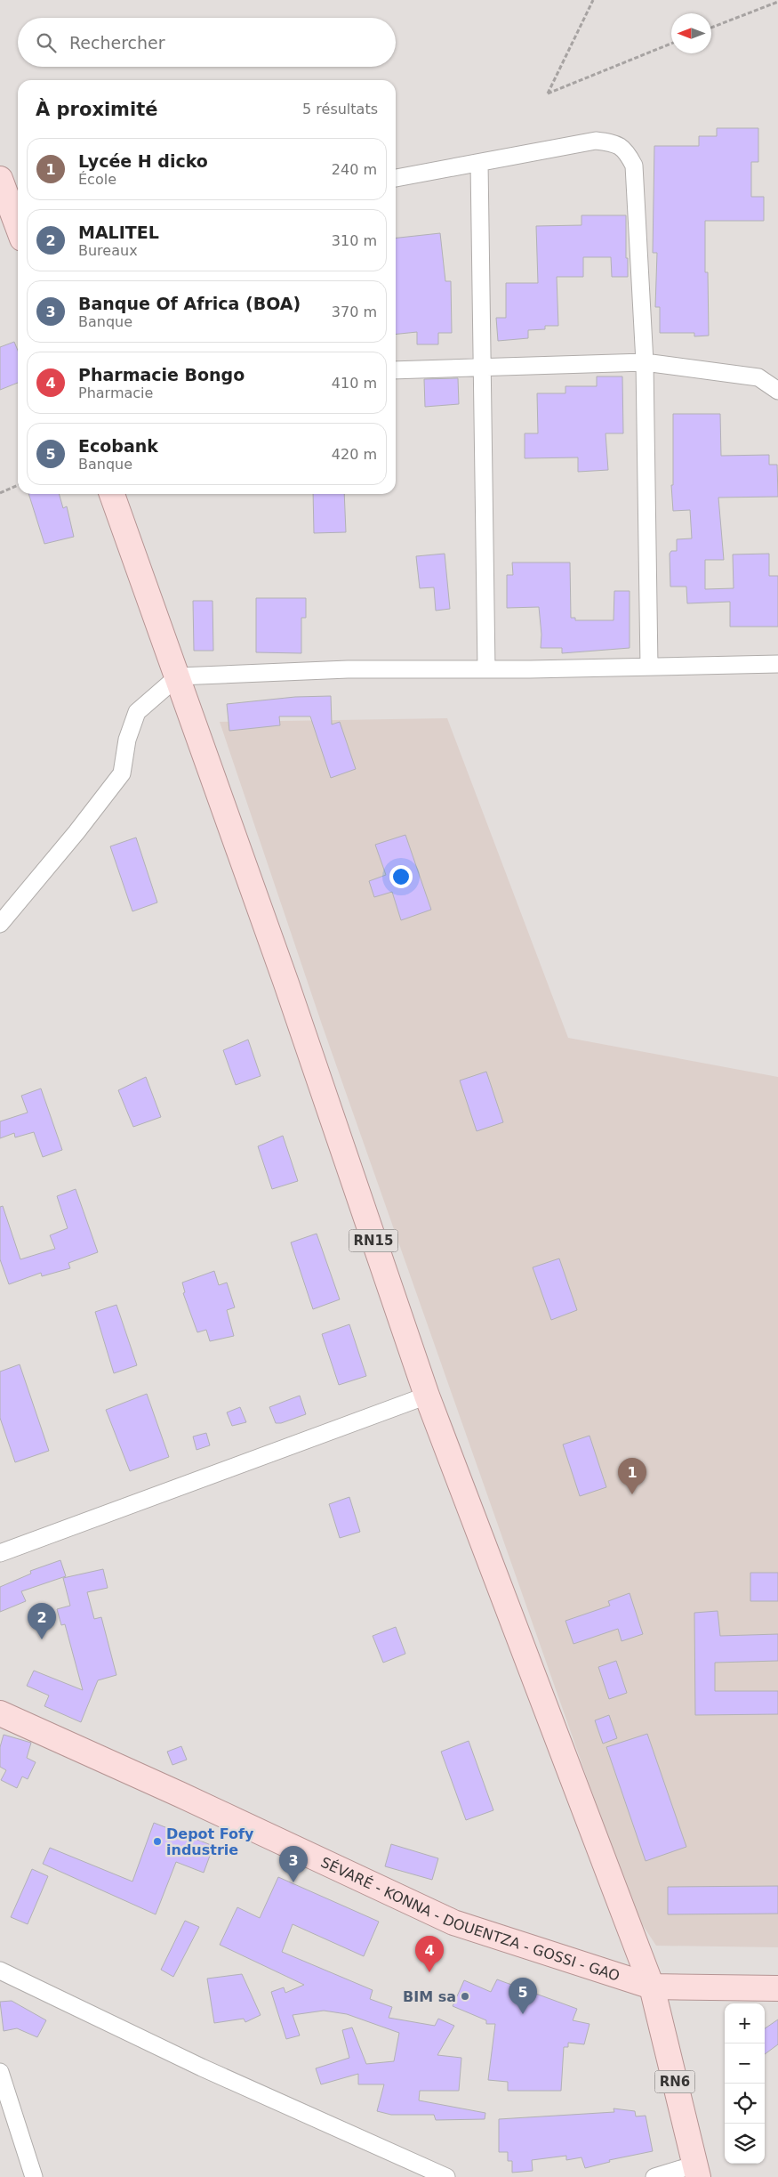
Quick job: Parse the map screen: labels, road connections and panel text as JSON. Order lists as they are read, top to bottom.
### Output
{
  "streets": {
    "main road": ["RN15", "SÉVARÉ - KONNA - DOUENTZA - GOSSI - GAO", "RN6"]
  },
  "crossings": [
    ["RN15", "SÉVARÉ - KONNA - DOUENTZA - GOSSI - GAO"],
    ["RN15", "RN6"],
    ["SÉVARÉ - KONNA - DOUENTZA - GOSSI - GAO", "RN6"]
  ],
  "places": ["Depot Fofy industrie", "BIM sa"],
  "north": "left",
  "page": {
    "search": "Rechercher",
    "heading": ["À proximité", "5 résultats"],
    "list": [
      {
        "mark": "1",
        "name": "Lycée H dicko",
        "note": "École",
        "value": "240 m"
      },
      {
        "mark": "2",
        "name": "MALITEL",
        "note": "Bureaux",
        "value": "310 m"
      },
      {
        "mark": "3",
        "name": "Banque Of Africa (BOA)",
        "note": "Banque",
        "value": "370 m"
      },
      {
        "mark": "4",
        "name": "Pharmacie Bongo",
        "note": "Pharmacie",
        "value": "410 m"
      },
      {
        "mark": "5",
        "name": "Ecobank",
        "note": "Banque",
        "value": "420 m"
      }
    ],
    "pins": [
      "1",
      "2",
      "3",
      "4",
      "5"
    ],
    "map_buttons": ["+", "−"]
  }
}
